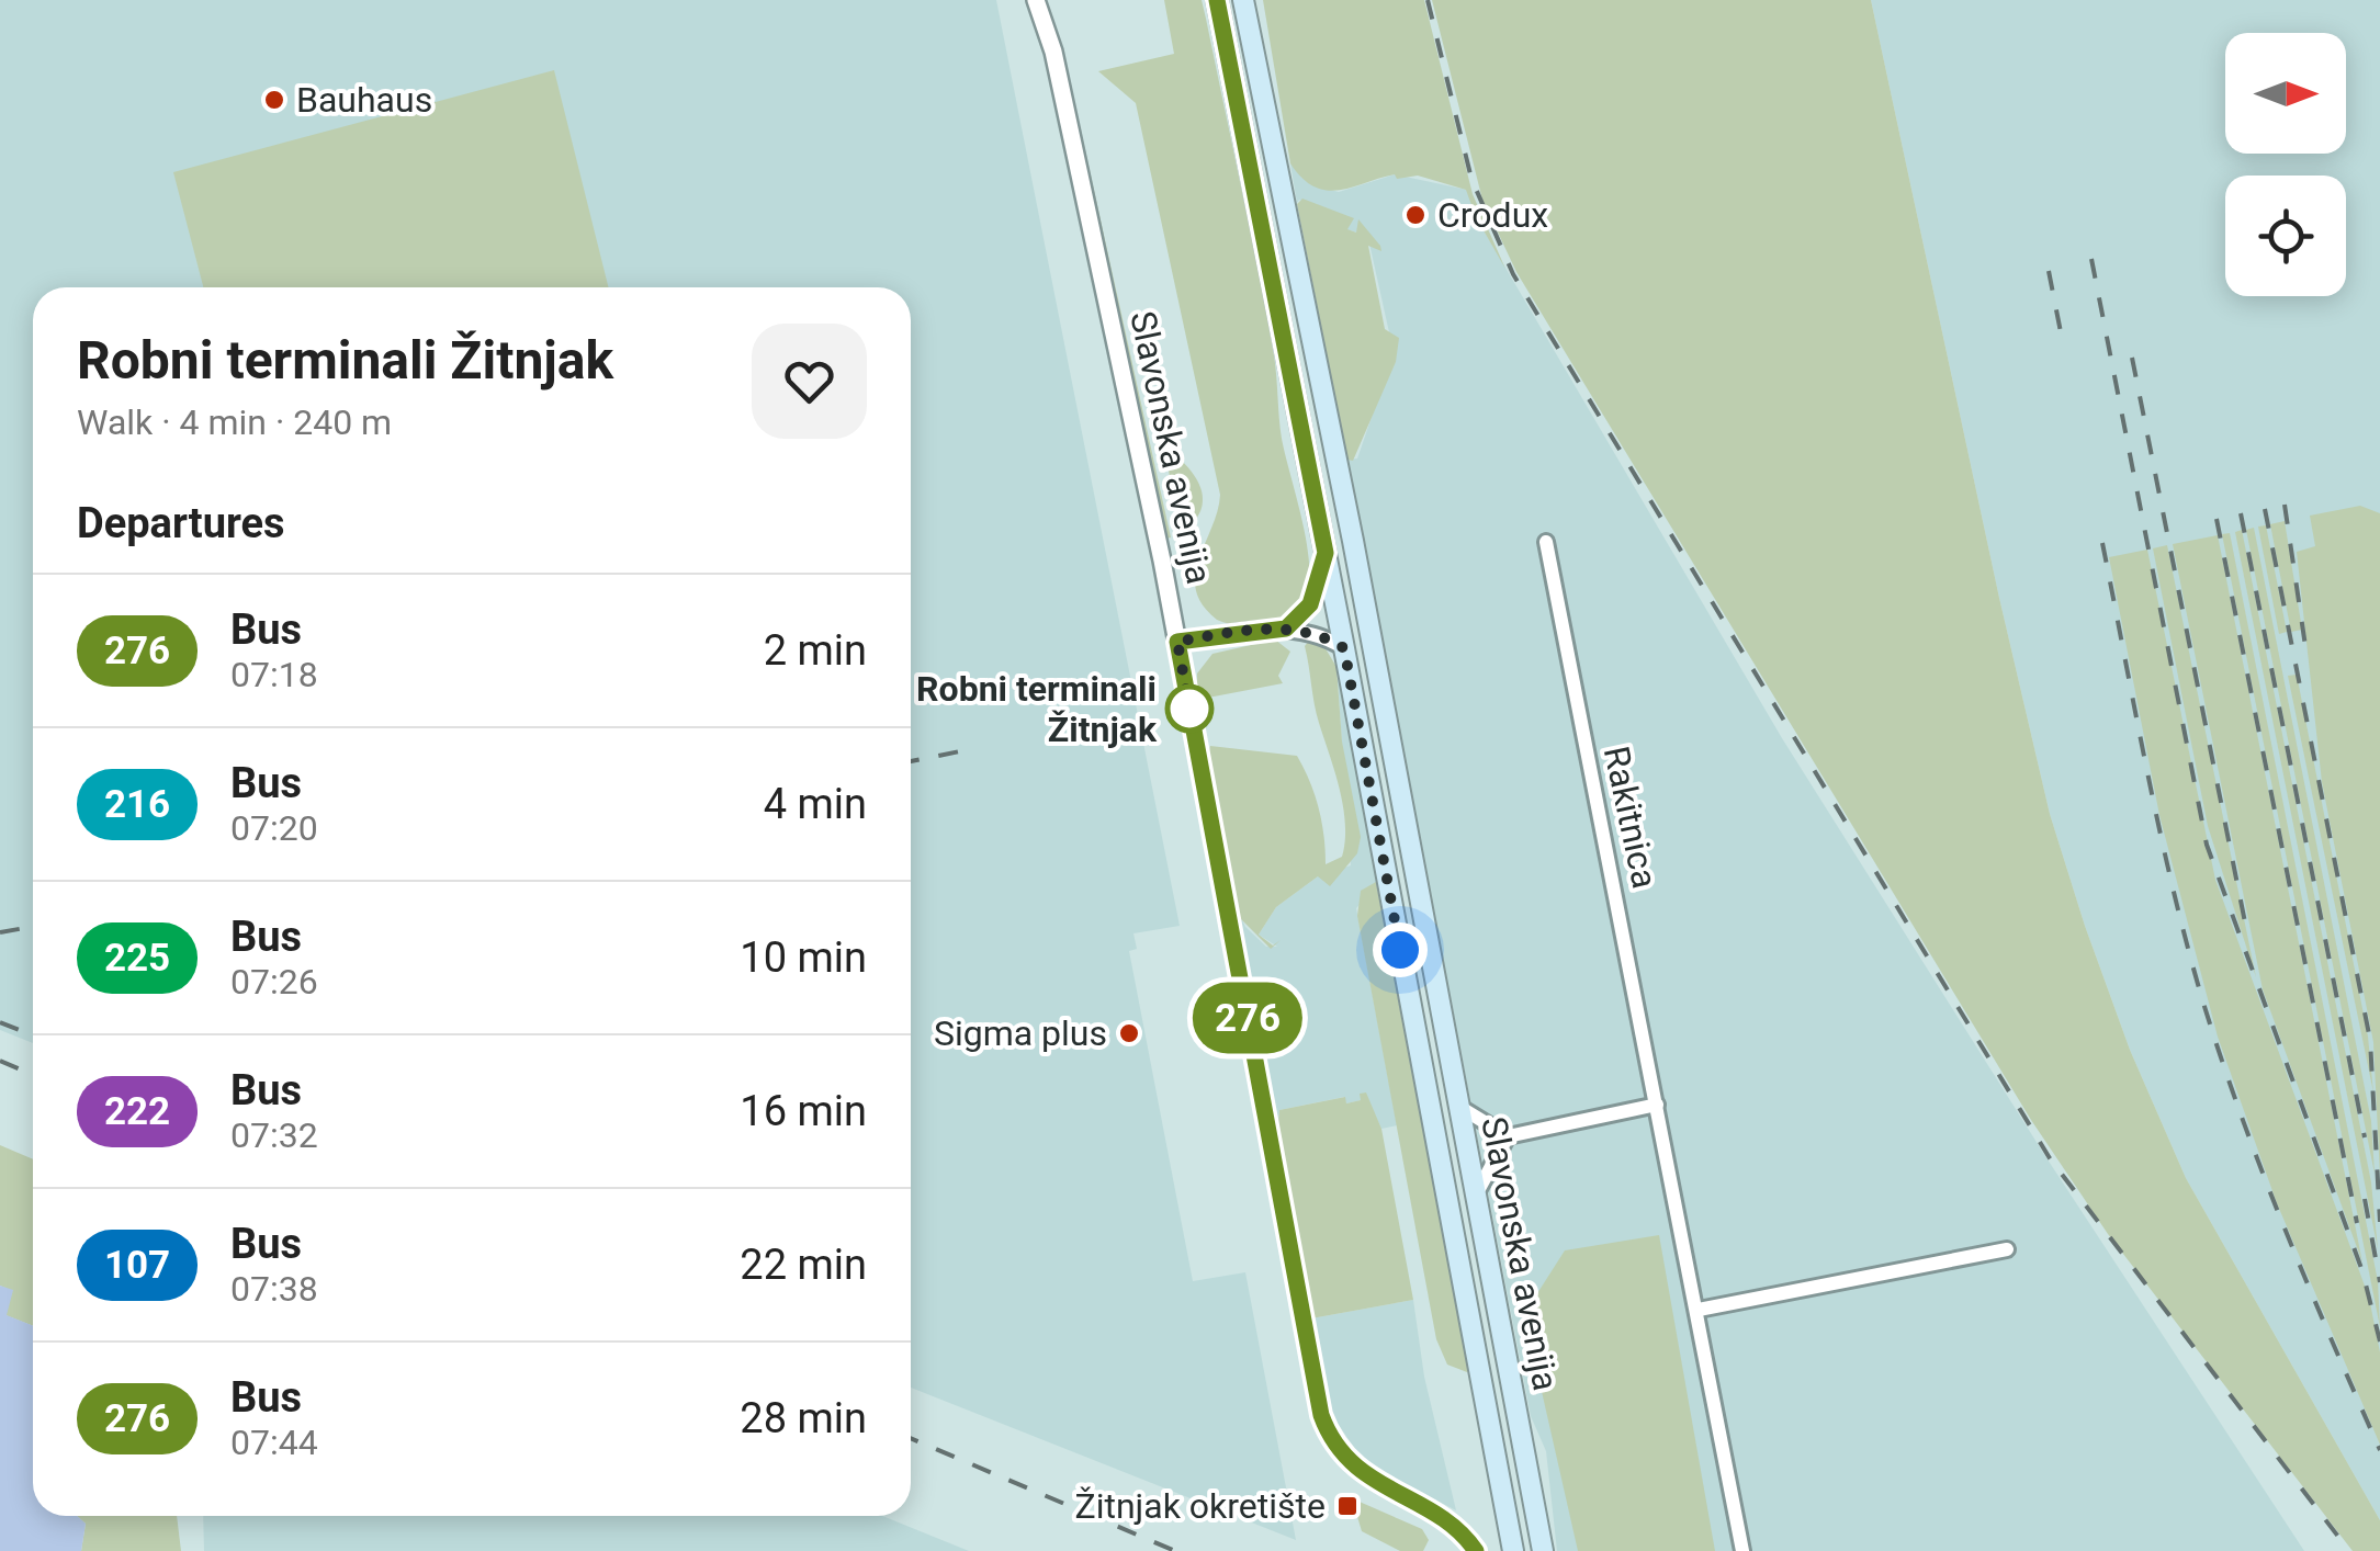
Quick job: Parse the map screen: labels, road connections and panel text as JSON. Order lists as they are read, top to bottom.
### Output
{
  "streets": {
    "main road": ["Slavonska avenija"],
    "street": ["Rakitnica"]
  },
  "places": {
    "other": [
      "Bauhaus",
      "Crodux",
      "Robni terminali Žitnjak",
      "Sigma plus"
    ],
    "transit": ["Žitnjak okretište"]
  },
  "lines": ["bus line 276"],
  "north": "right",
  "page": {
    "on_map": "276",
    "heading": [
      ["Robni terminali Žitnjak", "Walk · 4 min · 240 m"],
      "Departures"
    ],
    "list": [
      {
        "mark": "276",
        "name": "Bus",
        "note": "07:18",
        "value": "2 min"
      },
      {
        "mark": "216",
        "name": "Bus",
        "note": "07:20",
        "value": "4 min"
      },
      {
        "mark": "225",
        "name": "Bus",
        "note": "07:26",
        "value": "10 min"
      },
      {
        "mark": "222",
        "name": "Bus",
        "note": "07:32",
        "value": "16 min"
      },
      {
        "mark": "107",
        "name": "Bus",
        "note": "07:38",
        "value": "22 min"
      },
      {
        "mark": "276",
        "name": "Bus",
        "note": "07:44",
        "value": "28 min"
      }
    ]
  }
}
